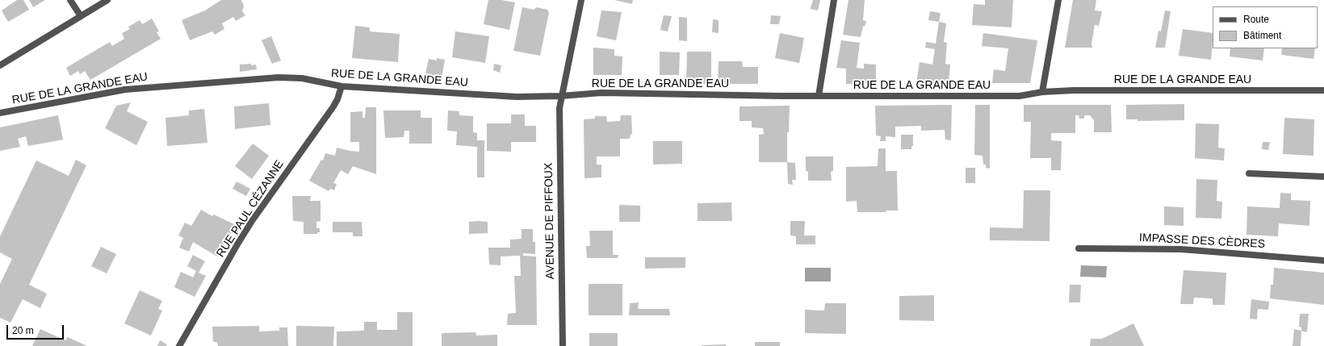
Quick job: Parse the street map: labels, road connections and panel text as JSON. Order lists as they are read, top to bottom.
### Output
{
  "streets": {
    "street": [
      "RUE DE LA GRANDE EAU",
      "RUE PAUL CÉZANNE",
      "AVENUE DE PIFFOUX",
      "IMPASSE DES CÈDRES"
    ]
  },
  "crossings": [
    ["RUE DE LA GRANDE EAU", "RUE PAUL CÉZANNE"],
    ["RUE DE LA GRANDE EAU", "AVENUE DE PIFFOUX"]
  ],
  "legend": ["Route", "Bâtiment"],
  "scale_bar": "20 m"
}
